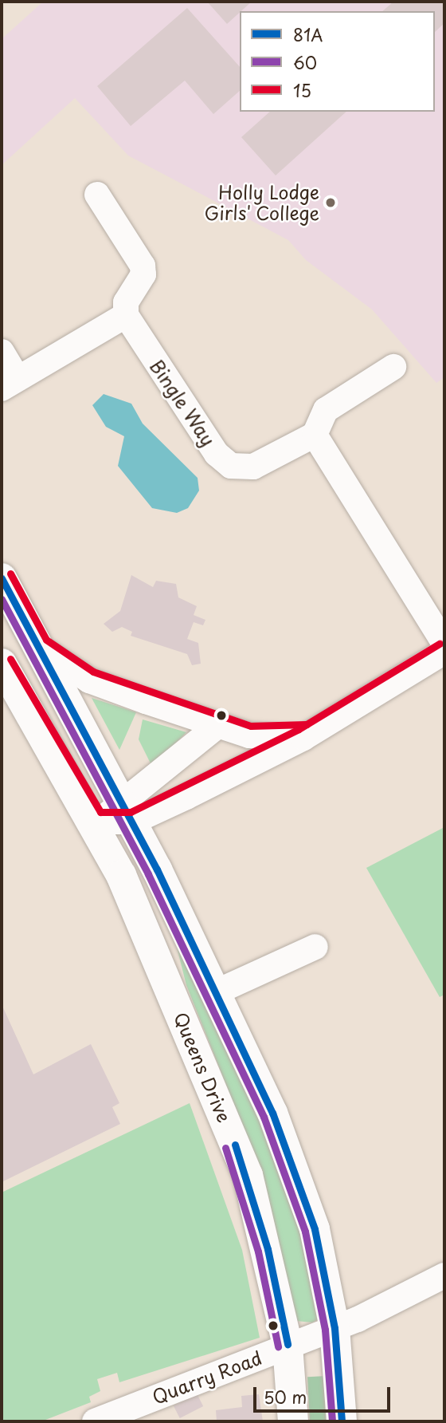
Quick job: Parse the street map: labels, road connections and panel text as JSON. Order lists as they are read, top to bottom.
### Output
{
  "streets": {
    "highway": ["Queens Drive"],
    "street": ["Bingle Way", "Quarry Road"]
  },
  "crossings": [
    ["Queens Drive", "Quarry Road"]
  ],
  "places": ["Holly Lodge Girls' College"],
  "lines": ["transit line 15", "transit line 81A", "transit line 60"],
  "legend": ["81A", "60", "15"],
  "scale_bar": "50 m"
}
